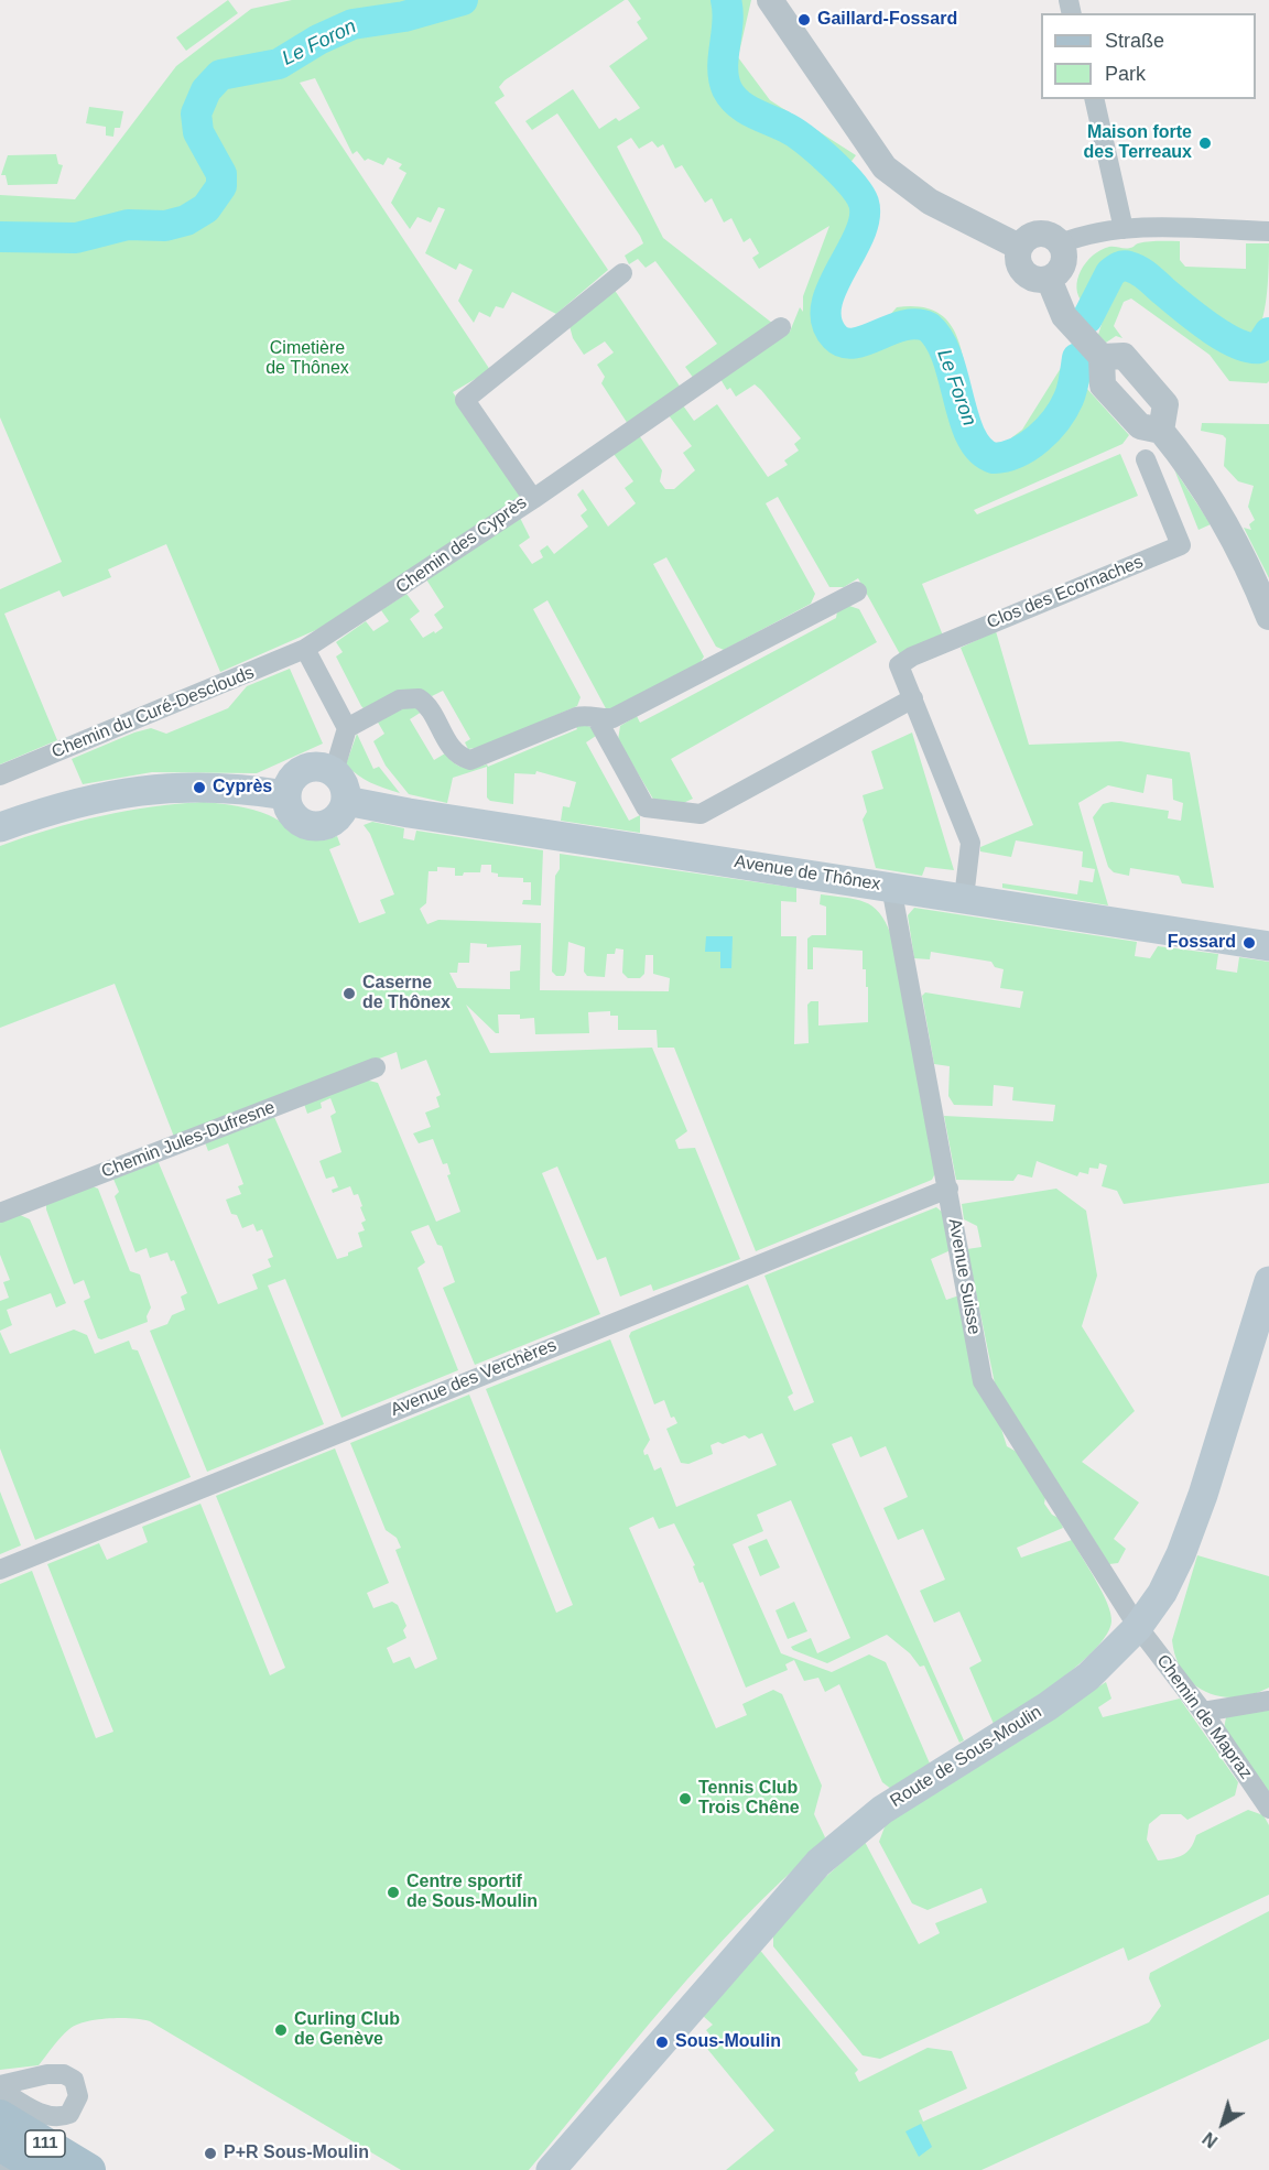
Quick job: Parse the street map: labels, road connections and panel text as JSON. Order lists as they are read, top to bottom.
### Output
{
  "streets": {
    "main road": ["Avenue de Thônex", "Route de Sous-Moulin", "111"],
    "street": [
      "Chemin des Cyprès",
      "Clos des Ecornaches",
      "Chemin du Curé-Desclouds",
      "Chemin Jules-Dufresne",
      "Avenue Suisse",
      "Avenue des Verchères",
      "Chemin de Mapraz"
    ]
  },
  "crossings": [
    ["Chemin des Cyprès", "Chemin du Curé-Desclouds"],
    ["Clos des Ecornaches", "Avenue de Thônex"],
    ["Avenue de Thônex", "Avenue Suisse"],
    ["Avenue Suisse", "Avenue des Verchères"],
    ["Avenue Suisse", "Chemin de Mapraz"],
    ["Avenue Suisse", "Route de Sous-Moulin"],
    ["Chemin de Mapraz", "Route de Sous-Moulin"]
  ],
  "water": ["Le Foron"],
  "parks": ["Cimetière de Thônex"],
  "places": [
    "Gaillard-Fossard",
    "Maison forte des Terreaux",
    "Cyprès",
    "Fossard",
    "Caserne de Thônex",
    "Tennis Club Trois Chêne",
    "Centre sportif de Sous-Moulin",
    "Curling Club de Genève",
    "Sous-Moulin",
    "P+R Sous-Moulin"
  ],
  "legend": ["Straße", "Park"],
  "north": "bottom left"
}
